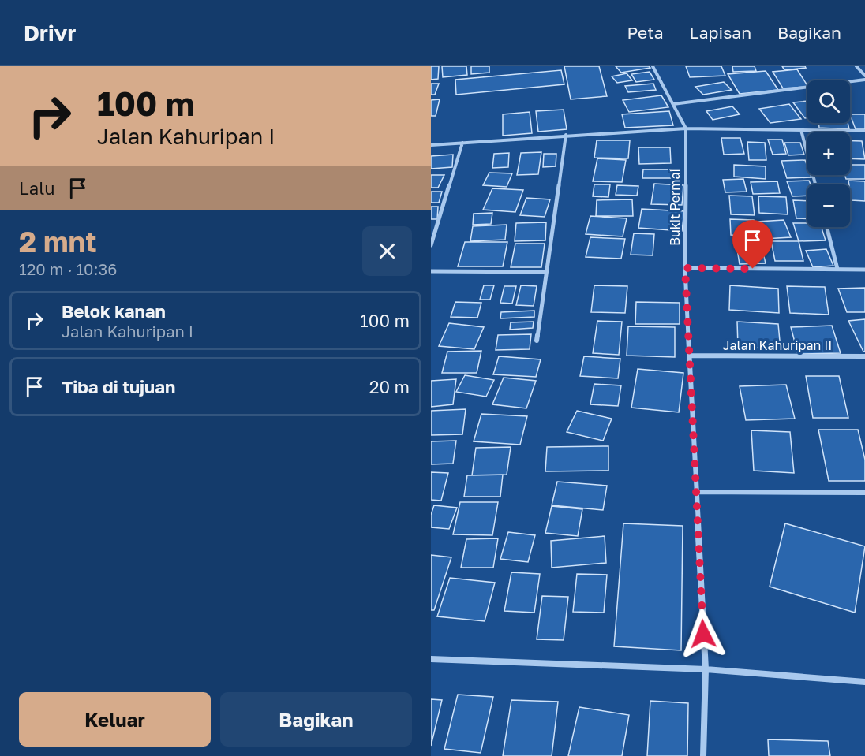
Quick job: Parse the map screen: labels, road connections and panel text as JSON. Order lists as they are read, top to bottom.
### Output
{
  "streets": {
    "street": ["Bukit Permai", "Jalan Kahuripan II"]
  },
  "crossings": [
    ["Bukit Permai", "Jalan Kahuripan II"]
  ],
  "page": {
    "header": "Drivr",
    "nav": ["Peta", "Lapisan", "Bagikan"],
    "turn": ["100 m", "Jalan Kahuripan I"],
    "map_buttons": ["+", "−"],
    "then": "Lalu",
    "heading": ["2 mnt", "120 m · 10:36"],
    "list": [
      {
        "name": "Belok kanan",
        "note": "Jalan Kahuripan I",
        "value": "100 m"
      },
      {
        "name": "Tiba di tujuan",
        "value": "20 m"
      }
    ],
    "buttons": ["Keluar", "Bagikan"]
  }
}
